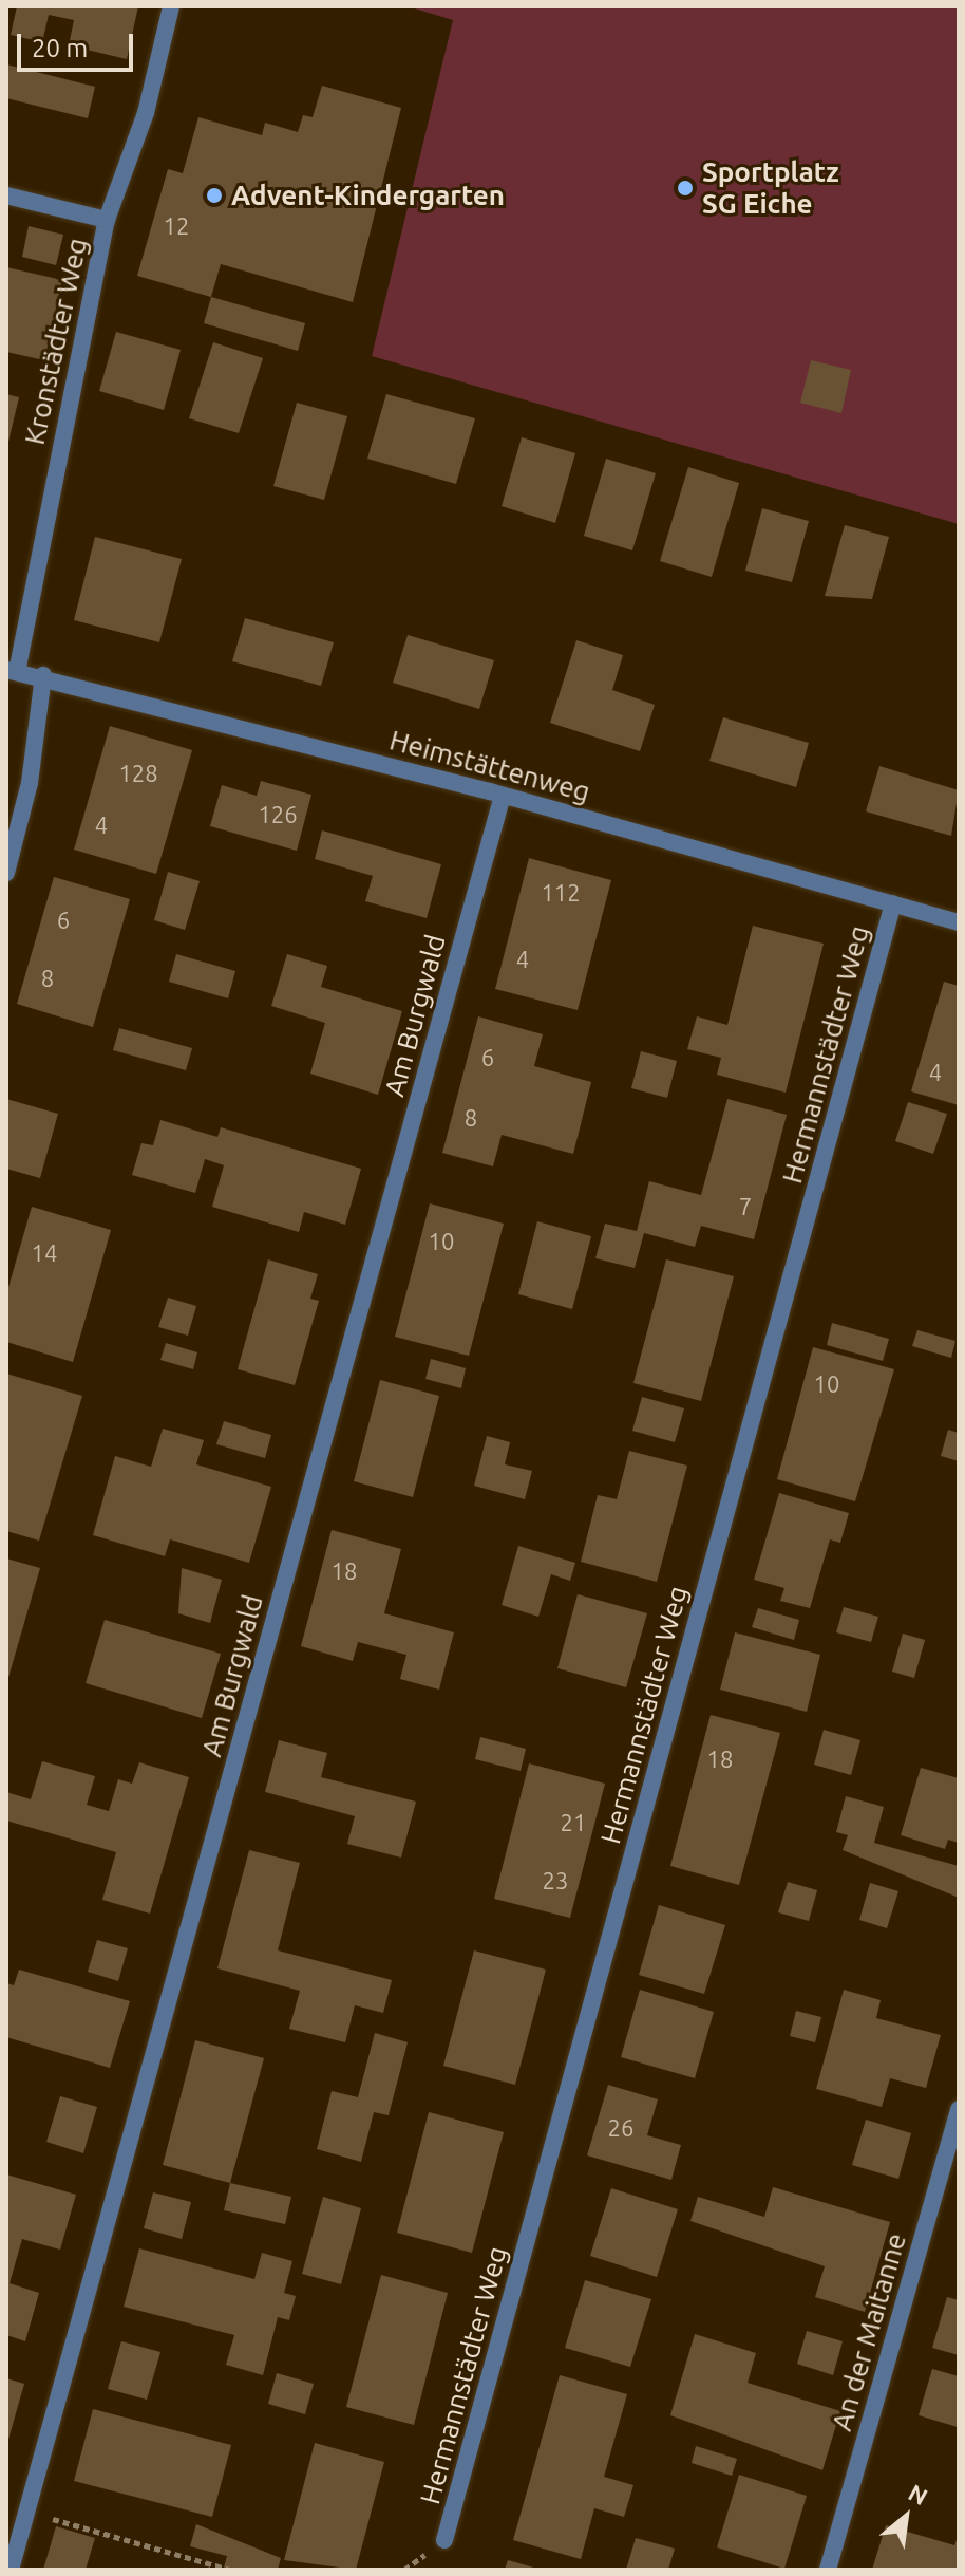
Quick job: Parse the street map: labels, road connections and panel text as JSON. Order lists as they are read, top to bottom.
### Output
{
  "streets": {
    "street": [
      "Kronstädter Weg",
      "Heimstättenweg",
      "Am Burgwald",
      "Hermannstädter Weg",
      "An der Maitanne"
    ]
  },
  "crossings": [
    ["Kronstädter Weg", "Heimstättenweg"],
    ["Heimstättenweg", "Am Burgwald"],
    ["Heimstättenweg", "Hermannstädter Weg"]
  ],
  "places": ["Sportplatz SG Eiche", "Advent-Kindergarten"],
  "house_numbers": [
    "12",
    "128",
    "126",
    "4",
    "112",
    "6",
    "4",
    "8",
    "6",
    "4",
    "8",
    "7",
    "10",
    "14",
    "10",
    "18",
    "18",
    "21",
    "23",
    "26"
  ],
  "scale_bar": "20 m",
  "north": "top right"
}
